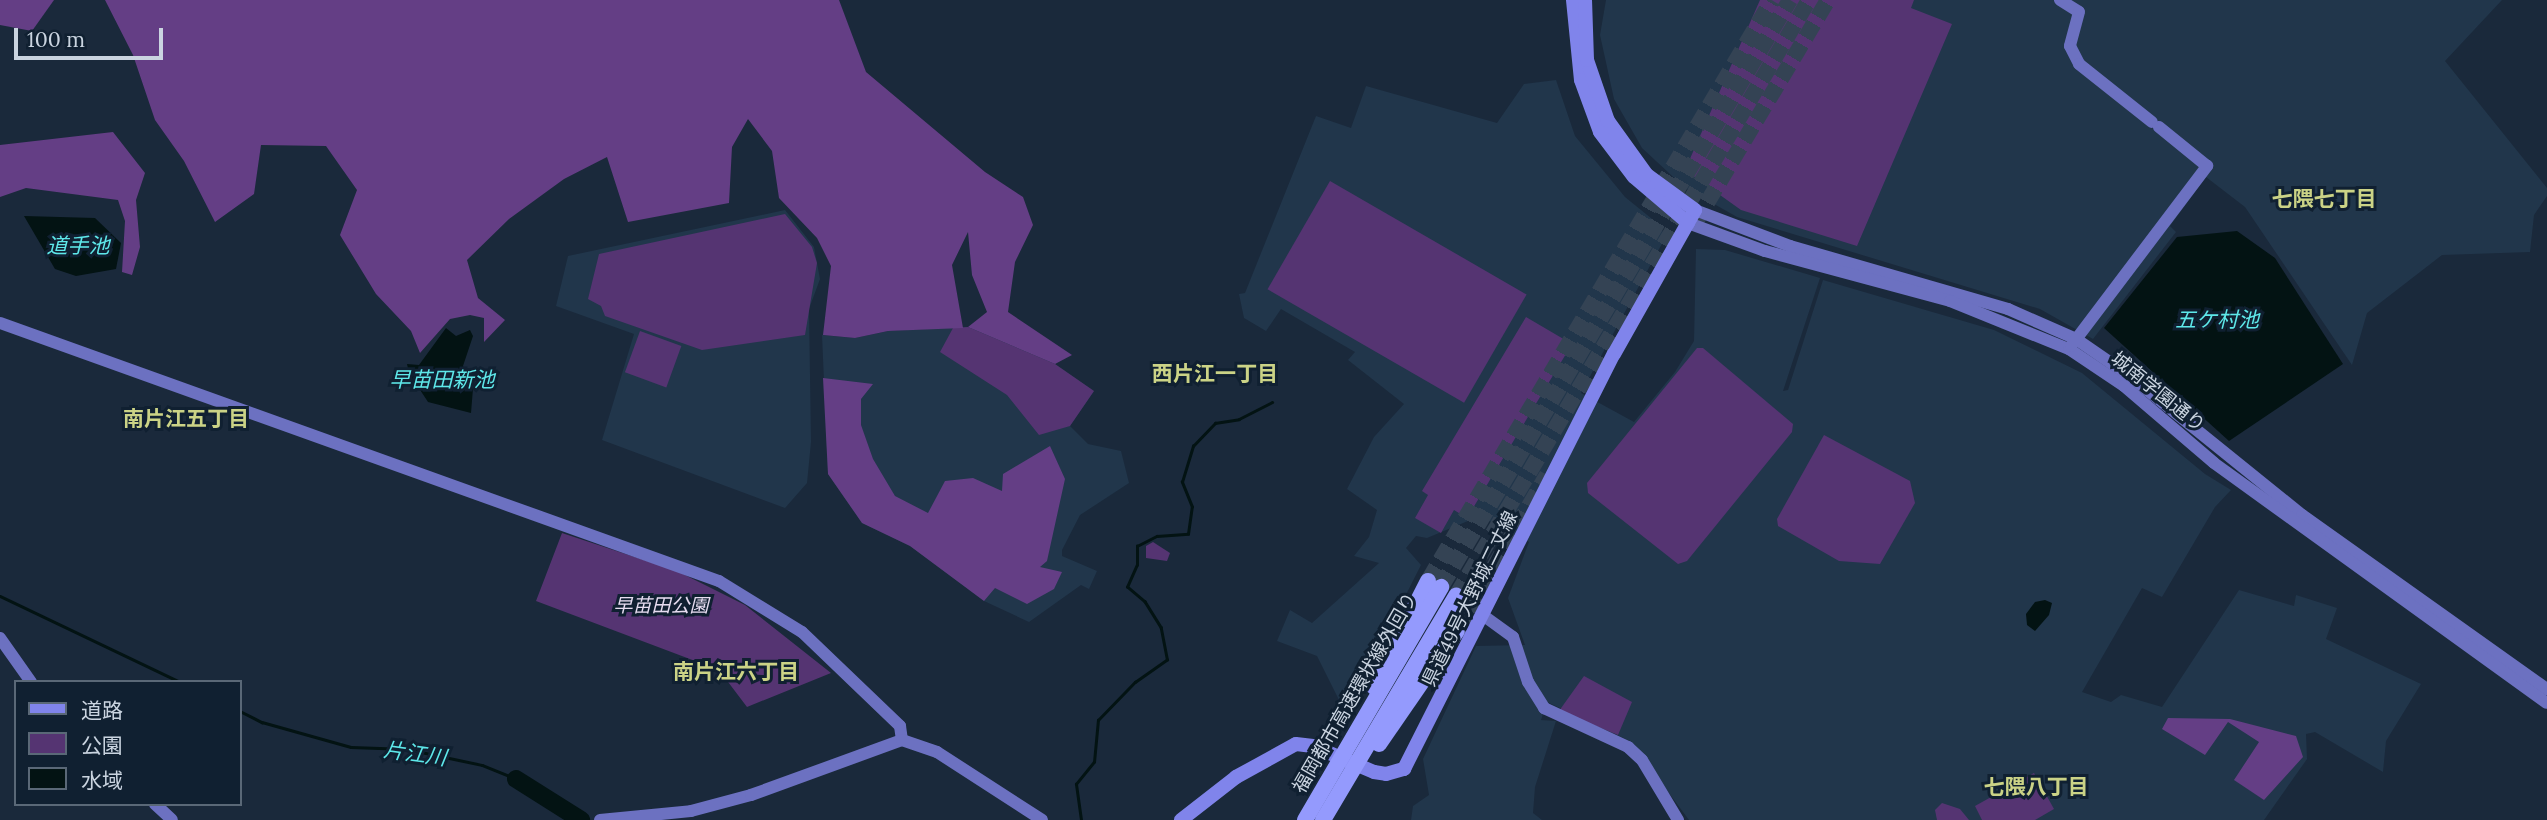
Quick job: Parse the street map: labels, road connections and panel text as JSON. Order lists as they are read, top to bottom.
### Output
{
  "streets": {
    "highway": ["福岡都市高速環状線外回り"],
    "main road": ["県道49号大野城二丈線"],
    "street": ["城南学園通り"]
  },
  "crossings": [
    ["城南学園通り", "県道49号大野城二丈線"],
    ["県道49号大野城二丈線", "福岡都市高速環状線外回り"]
  ],
  "districts": [
    "七隈七丁目",
    "西片江一丁目",
    "南片江五丁目",
    "南片江六丁目",
    "七隈八丁目"
  ],
  "water": [
    "道手池",
    "五ケ村池",
    "早苗田新池",
    "片江川"
  ],
  "parks": ["早苗田公園"],
  "legend": ["道路", "公園", "水域"],
  "scale_bar": "100 m"
}
